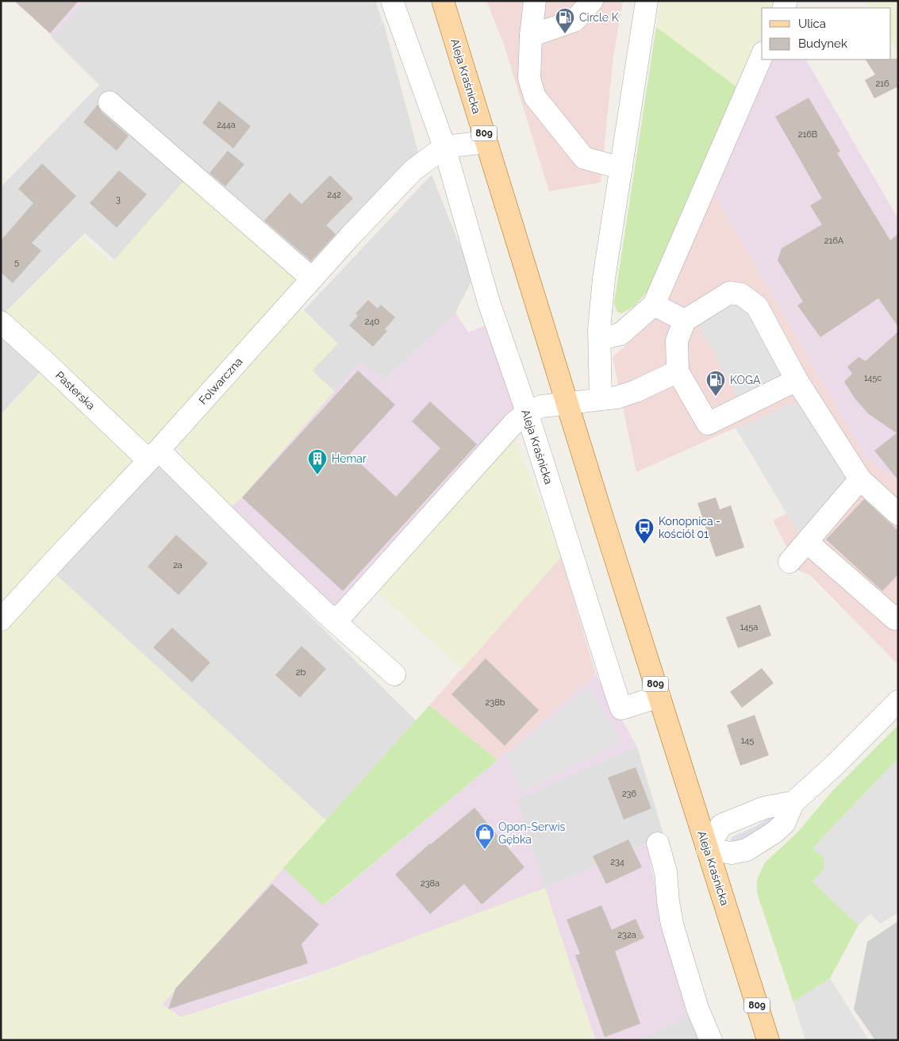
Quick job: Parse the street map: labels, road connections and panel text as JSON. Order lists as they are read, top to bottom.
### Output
{
  "streets": {
    "main road": ["Aleja Kraśnicka", "809"],
    "street": ["Folwarczna", "Pasterska"]
  },
  "crossings": [
    ["Aleja Kraśnicka", "Folwarczna"],
    ["Folwarczna", "Pasterska"]
  ],
  "places": {
    "fuel station": ["Circle K", "KOGA"],
    "building": ["Hemar"],
    "bus stop": ["Konopnica - kościół 01"],
    "shop": ["Opon-Serwis Gębka"]
  },
  "house_numbers": [
    "216",
    "244a",
    "216B",
    "242",
    "3",
    "216A",
    "5",
    "240",
    "145c",
    "2a",
    "145a",
    "2b",
    "238b",
    "145",
    "236",
    "234",
    "238a",
    "232a"
  ],
  "legend": ["Ulica", "Budynek"]
}
